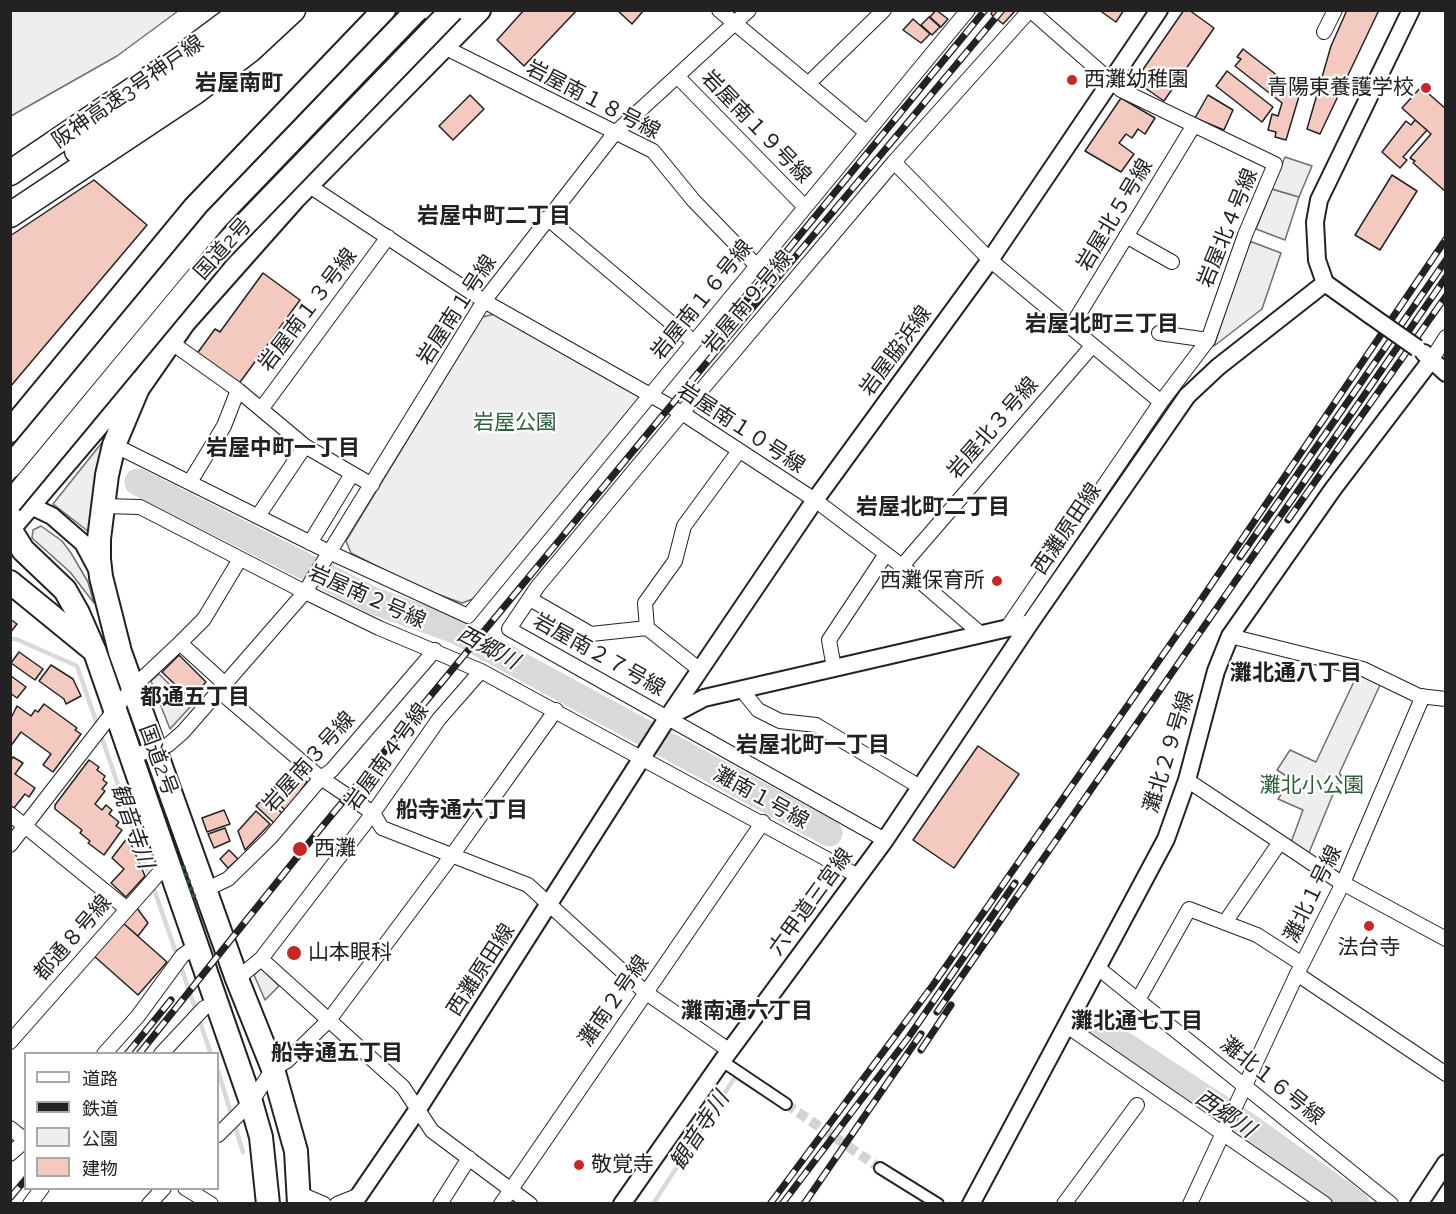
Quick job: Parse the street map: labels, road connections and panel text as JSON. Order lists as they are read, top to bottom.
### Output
{
  "streets": {
    "highway": ["阪神高速3号神戸線", "国道2号"],
    "street": [
      "岩屋南１８号線",
      "岩屋南１９号線",
      "岩屋北５号線",
      "岩屋北４号線",
      "岩屋南１６号線",
      "岩屋南９号線",
      "岩屋南１３号線",
      "岩屋南１号線",
      "岩屋脇浜線",
      "岩屋南１０号線",
      "岩屋北３号線",
      "西灘原田線",
      "岩屋南２号線",
      "岩屋南２７号線",
      "灘北２９号線",
      "岩屋南４号線",
      "岩屋南３号線",
      "灘南１号線",
      "灘北１号線",
      "六甲道三宮線",
      "都通８号線",
      "灘南２号線",
      "灘北１６号線"
    ]
  },
  "crossings": [
    ["岩屋南１８号線", "国道2号"],
    ["岩屋南１８号線", "岩屋南１６号線"],
    ["岩屋南１８号線", "岩屋南１号線"],
    ["岩屋南１９号線", "岩屋南１６号線"],
    ["岩屋南１９号線", "岩屋南１号線"],
    ["岩屋北５号線", "岩屋北４号線"],
    ["岩屋北４号線", "岩屋南９号線"],
    ["岩屋北４号線", "岩屋脇浜線"],
    ["国道2号", "岩屋南１０号線"],
    ["国道2号", "岩屋南２号線"],
    ["国道2号", "岩屋南４号線"],
    ["国道2号", "岩屋南３号線"],
    ["国道2号", "都通８号線"],
    ["岩屋南１６号線", "岩屋南１号線"],
    ["岩屋南１６号線", "岩屋南１０号線"],
    ["岩屋南９号線", "岩屋南１０号線"],
    ["岩屋南９号線", "岩屋南２７号線"],
    ["岩屋南１３号線", "岩屋南１０号線"],
    ["岩屋南１号線", "岩屋南１０号線"],
    ["岩屋南１号線", "岩屋南２号線"],
    ["岩屋脇浜線", "岩屋南１０号線"],
    ["岩屋脇浜線", "西灘原田線"],
    ["岩屋脇浜線", "岩屋南２号線"],
    ["岩屋脇浜線", "岩屋南２７号線"],
    ["岩屋脇浜線", "灘南１号線"],
    ["岩屋南１０号線", "岩屋北３号線"],
    ["西灘原田線", "岩屋南２号線"],
    ["西灘原田線", "灘南１号線"],
    ["西灘原田線", "六甲道三宮線"],
    ["岩屋南２号線", "岩屋南４号線"],
    ["岩屋南２号線", "岩屋南３号線"],
    ["岩屋南２号線", "灘南１号線"],
    ["岩屋南２７号線", "六甲道三宮線"],
    ["灘北２９号線", "灘北１６号線"],
    ["灘南１号線", "六甲道三宮線"],
    ["灘南１号線", "灘南２号線"],
    ["灘北１号線", "灘北１６号線"]
  ],
  "districts": [
    "岩屋南町",
    "岩屋中町二丁目",
    "岩屋北町三丁目",
    "岩屋中町一丁目",
    "岩屋北町二丁目",
    "灘北通八丁目",
    "都通五丁目",
    "岩屋北町一丁目",
    "船寺通六丁目",
    "灘南通六丁目",
    "灘北通七丁目",
    "船寺通五丁目"
  ],
  "water": ["西郷川", "観音寺川"],
  "parks": ["岩屋公園", "灘北小公園"],
  "places": [
    "西灘幼稚園",
    "青陽東養護学校",
    "西灘保育所",
    "西灘",
    "法台寺",
    "山本眼科",
    "敬覚寺"
  ],
  "legend": [
    "道路",
    "鉄道",
    "公園",
    "建物"
  ]
}
